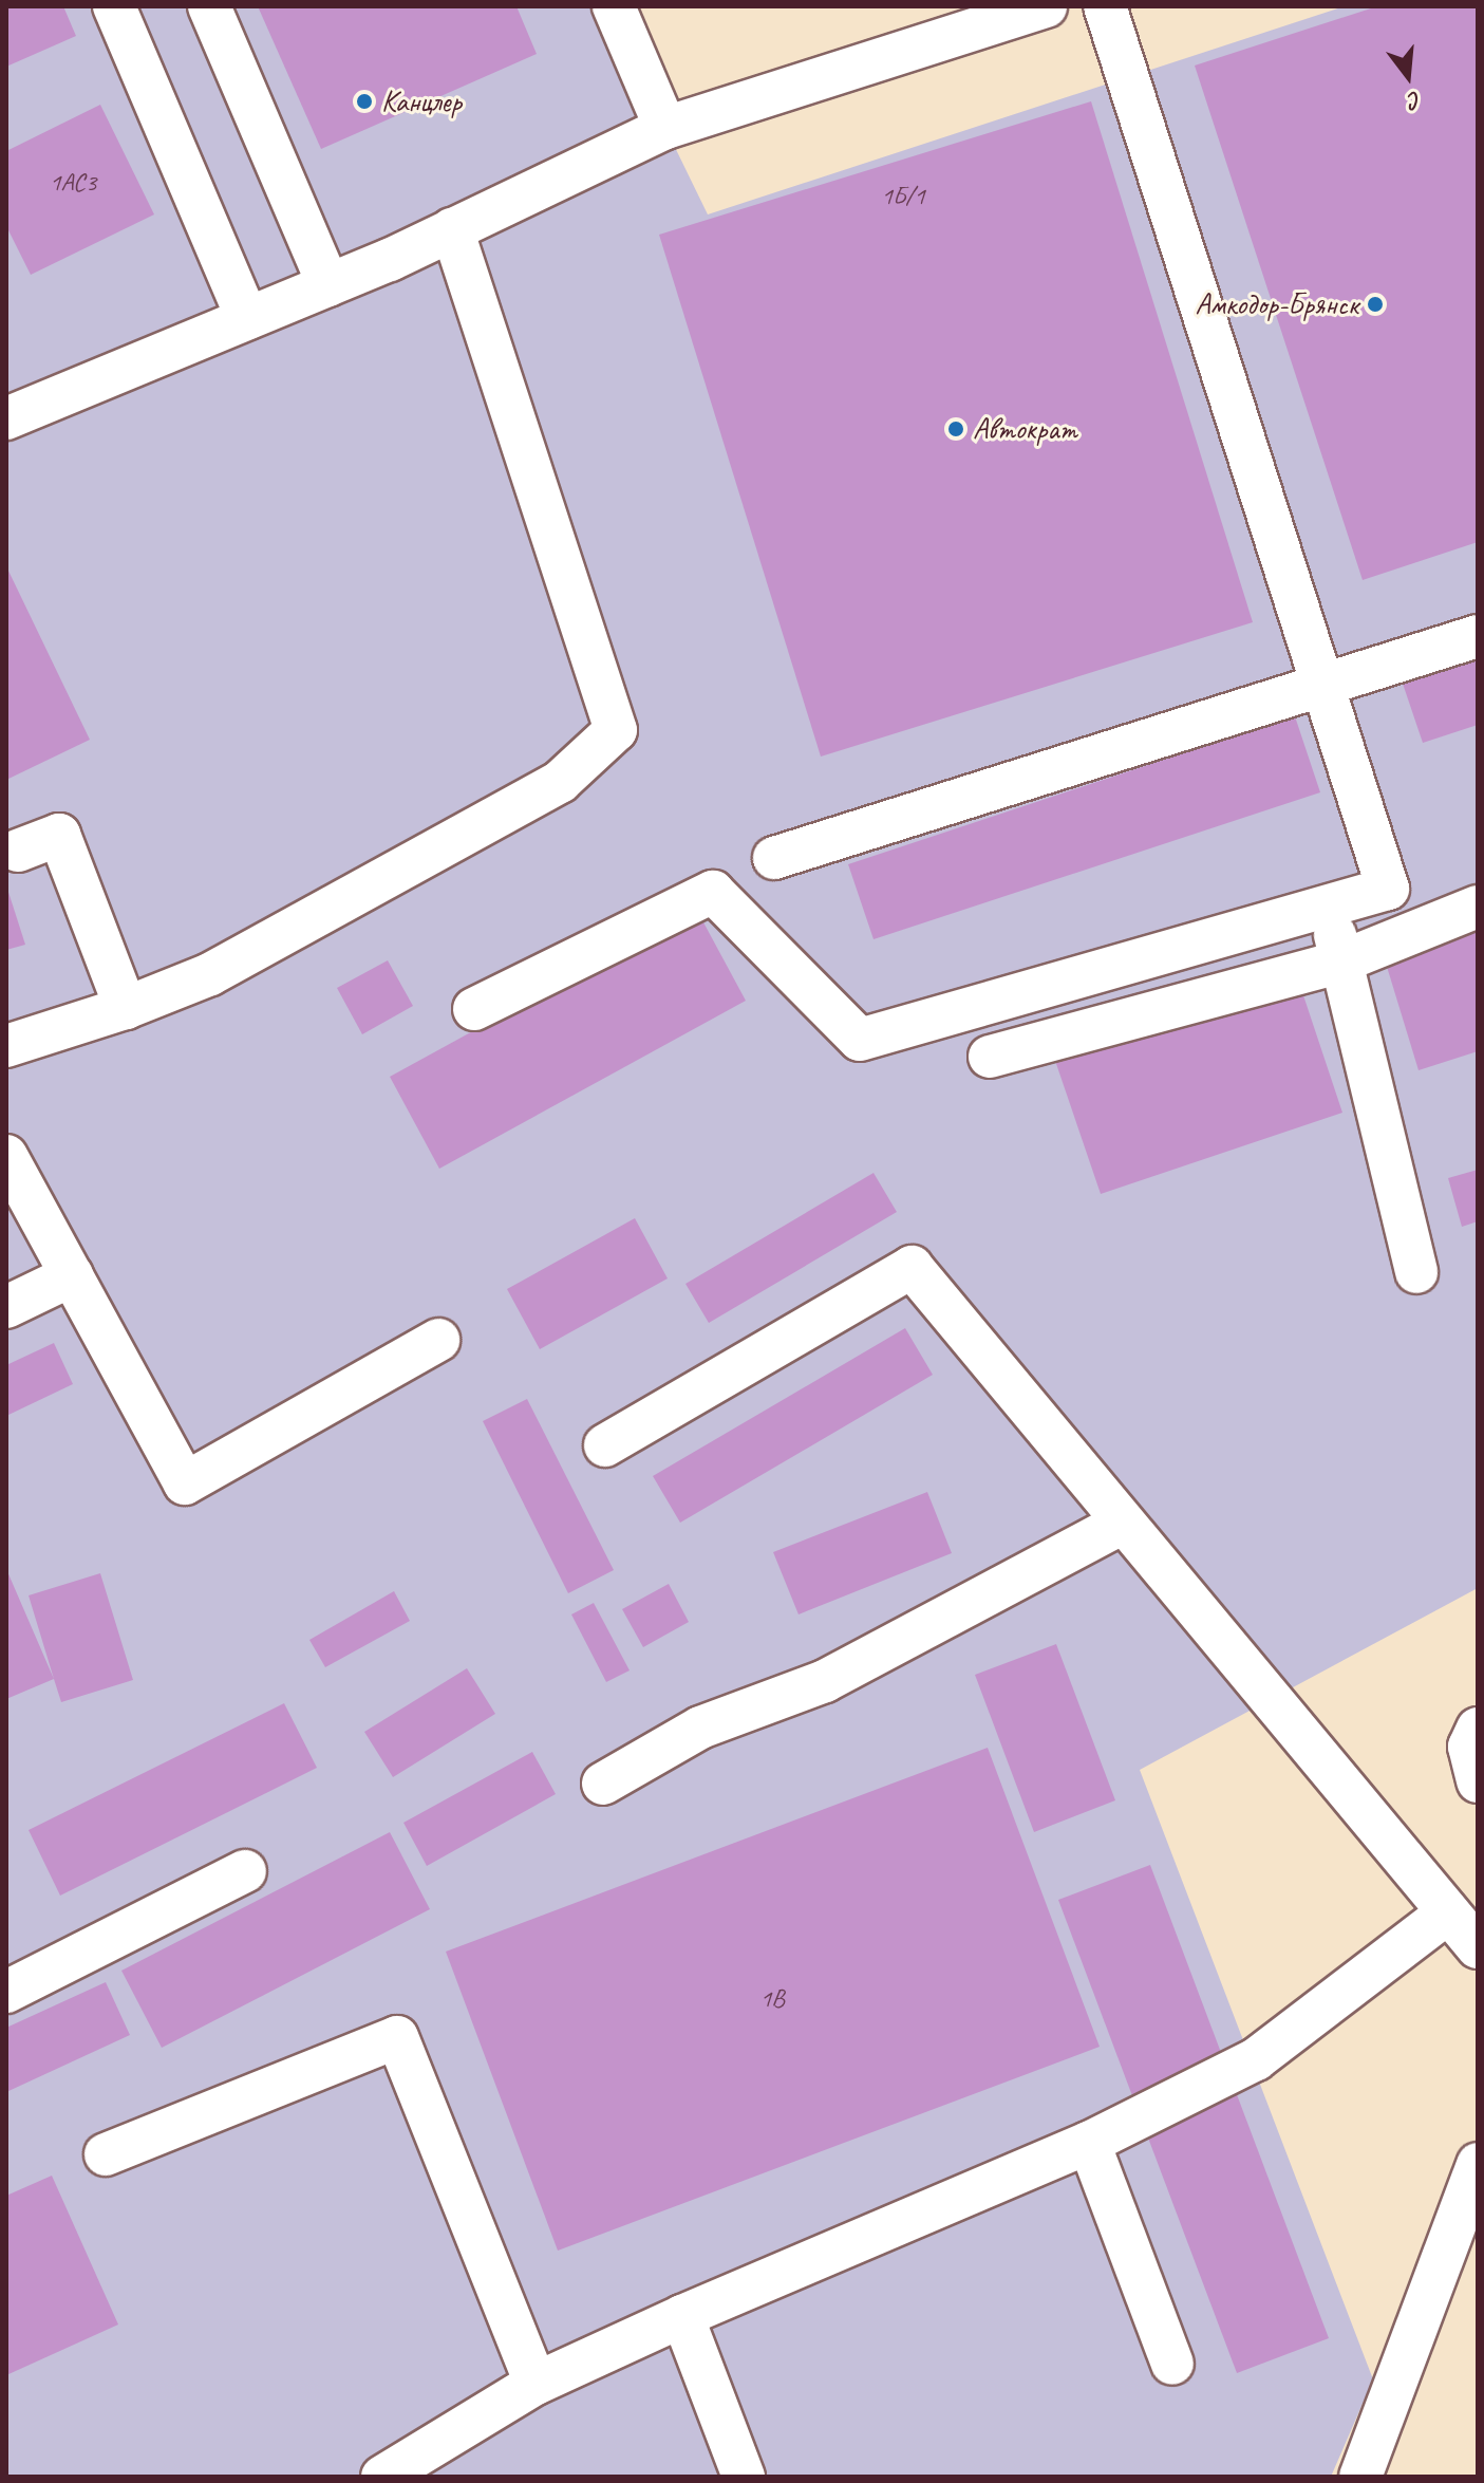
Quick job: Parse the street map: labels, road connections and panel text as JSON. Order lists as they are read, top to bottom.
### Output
{
  "places": ["Канцлер", "Амкодор-Брянск", "Автократ"],
  "house_numbers": ["1АС3", "1Б/1", "1В"],
  "north": "bottom"
}
